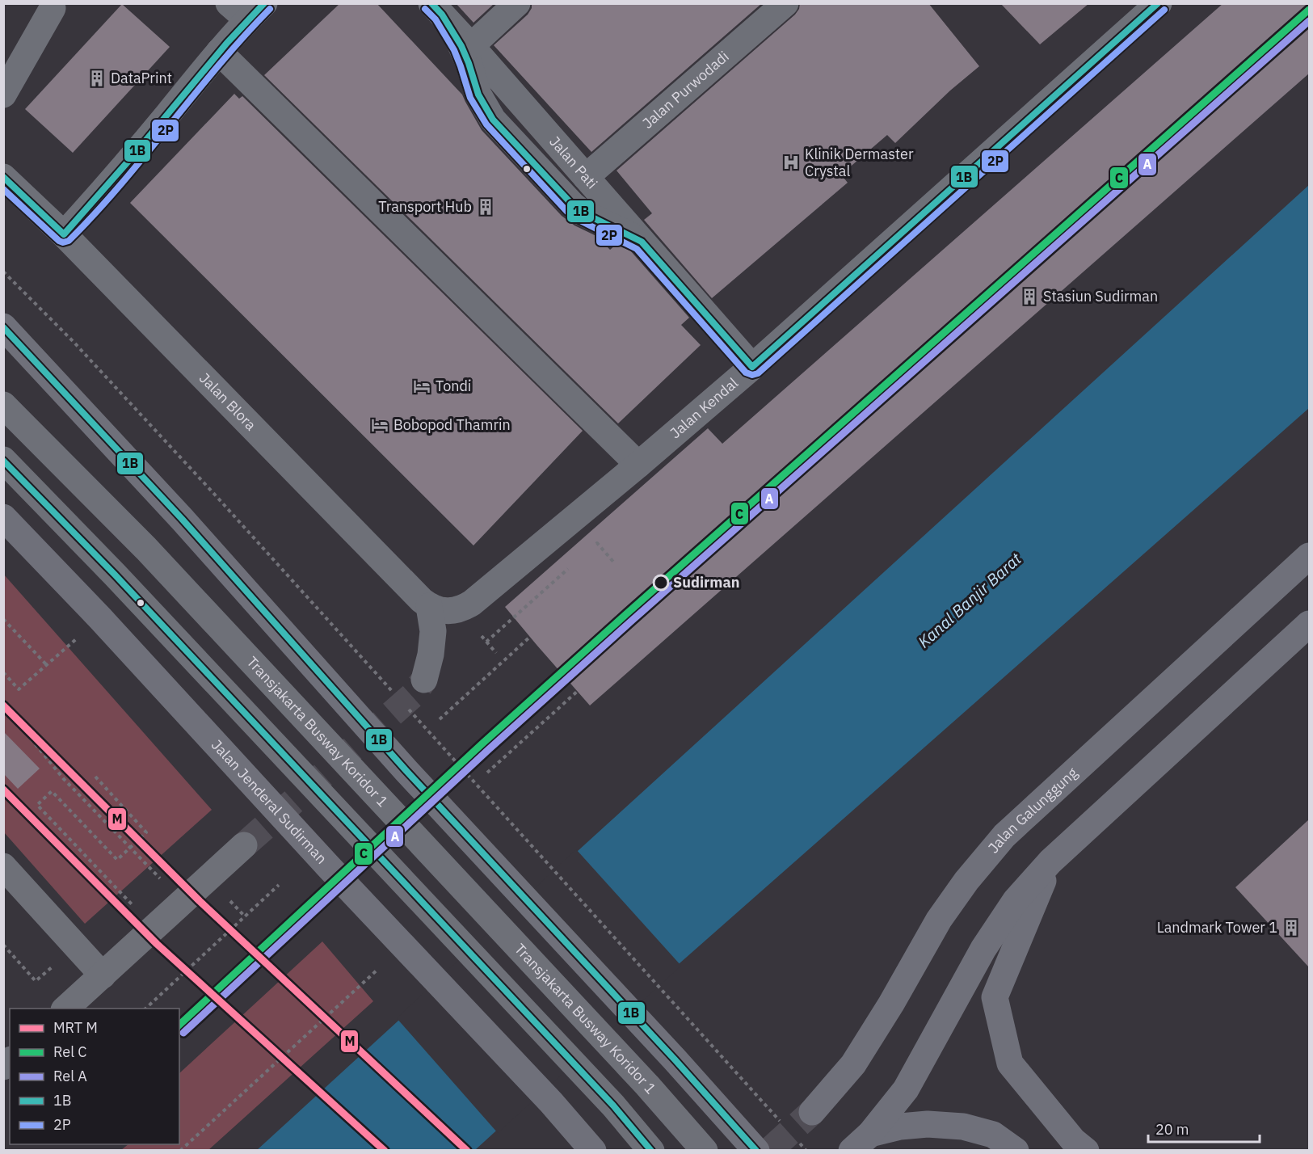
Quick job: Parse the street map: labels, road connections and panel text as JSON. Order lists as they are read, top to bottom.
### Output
{
  "streets": {
    "main road": ["Jalan Jenderal Sudirman", "Jalan Galunggung"],
    "street": [
      "Jalan Purwodadi",
      "Jalan Pati",
      "Jalan Blora",
      "Jalan Kendal",
      "Transjakarta Busway Koridor 1"
    ]
  },
  "crossings": [
    ["Jalan Purwodadi", "Jalan Pati"],
    ["Jalan Pati", "Jalan Kendal"],
    ["Jalan Blora", "Jalan Kendal"]
  ],
  "water": ["Kanal Banjir Barat"],
  "places": {
    "building": [
      "DataPrint",
      "Transport Hub",
      "Stasiun Sudirman",
      "Landmark Tower 1"
    ],
    "hospital": ["Klinik Dermaster Crystal"],
    "hotel": ["Tondi", "Bobopod Thamrin"],
    "other": ["Sudirman"]
  },
  "lines": [
    "transit line 1B",
    "transit line 2P",
    "rail line C",
    "rail line A",
    "metro line M"
  ],
  "legend": [
    "MRT M",
    "Rel C",
    "Rel A",
    "1B",
    "2P"
  ],
  "scale_bar": "20 m"
}
